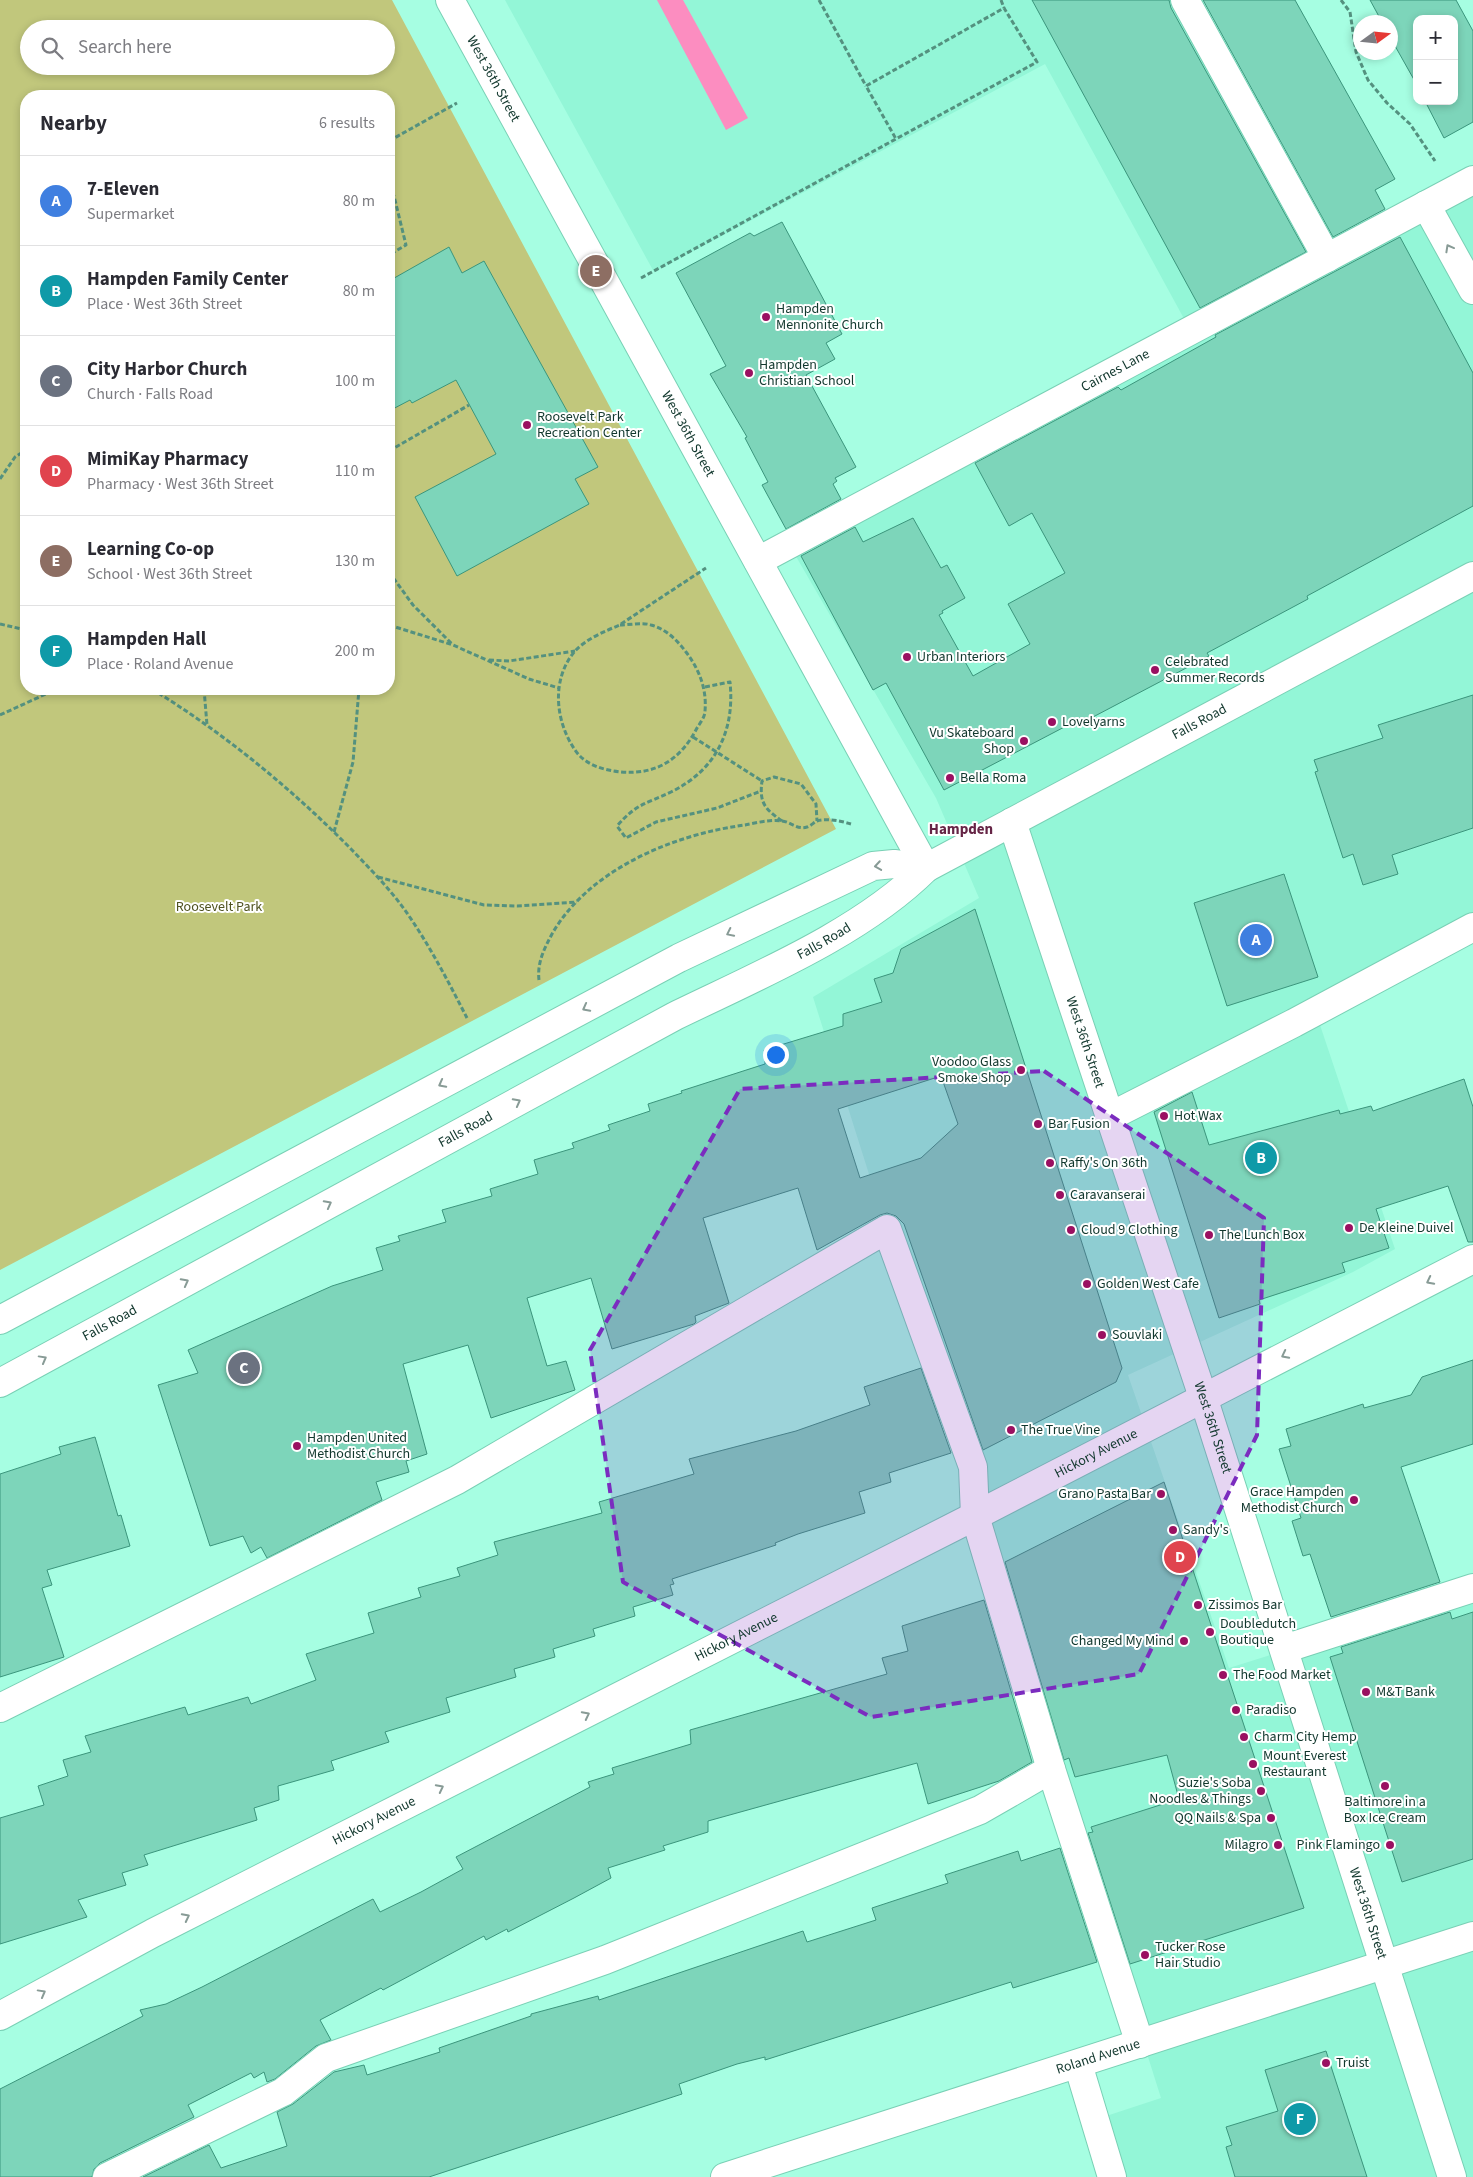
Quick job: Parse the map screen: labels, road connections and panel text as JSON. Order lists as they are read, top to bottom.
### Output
{
  "streets": {
    "street": [
      "West 36th Street",
      "Cairnes Lane",
      "Falls Road",
      "Hickory Avenue",
      "Roland Avenue"
    ]
  },
  "crossings": [
    ["West 36th Street", "Cairnes Lane"],
    ["West 36th Street", "Falls Road"],
    ["West 36th Street", "Hickory Avenue"],
    ["West 36th Street", "Roland Avenue"]
  ],
  "districts": ["Hampden"],
  "parks": ["Roosevelt Park"],
  "places": [
    "Hampden Mennonite Church",
    "Hampden Christian School",
    "Roosevelt Park Recreation Center",
    "Urban Interiors",
    "Celebrated Summer Records",
    "Lovelyarns",
    "Vu Skateboard Shop",
    "Bella Roma",
    "Voodoo Glass Smoke Shop",
    "Hot Wax",
    "Bar Fusion",
    "Raffy's On 36th",
    "Caravanserai",
    "De Kleine Duivel",
    "Cloud 9 Clothing",
    "The Lunch Box",
    "Golden West Cafe",
    "Souvlaki",
    "The True Vine",
    "Hampden United Methodist Church",
    "Grano Pasta Bar",
    "Grace Hampden Methodist Church",
    "Sandy's",
    "Zissimos Bar",
    "Doubledutch Boutique",
    "Changed My Mind",
    "The Food Market",
    "M&T Bank",
    "Paradiso",
    "Charm City Hemp",
    "Mount Everest Restaurant",
    "Baltimore in a Box Ice Cream",
    "Suzie's Soba Noodles & Things",
    "QQ Nails & Spa",
    "Milagro",
    "Pink Flamingo",
    "Tucker Rose Hair Studio",
    "Truist"
  ],
  "north": "right",
  "page": {
    "map_buttons": ["+", "−"],
    "search": "Search here",
    "heading": ["Nearby", "6 results"],
    "list": [
      {
        "mark": "A",
        "name": "7-Eleven",
        "note": "Supermarket",
        "value": "80 m"
      },
      {
        "mark": "B",
        "name": "Hampden Family Center",
        "note": "Place · West 36th Street",
        "value": "80 m"
      },
      {
        "mark": "C",
        "name": "City Harbor Church",
        "note": "Church · Falls Road",
        "value": "100 m"
      },
      {
        "mark": "D",
        "name": "MimiKay Pharmacy",
        "note": "Pharmacy · West 36th Street",
        "value": "110 m"
      },
      {
        "mark": "E",
        "name": "Learning Co-op",
        "note": "School · West 36th Street",
        "value": "130 m"
      },
      {
        "mark": "F",
        "name": "Hampden Hall",
        "note": "Place · Roland Avenue",
        "value": "200 m"
      }
    ],
    "pins": [
      "E",
      "A",
      "B",
      "C",
      "D",
      "F"
    ]
  }
}
